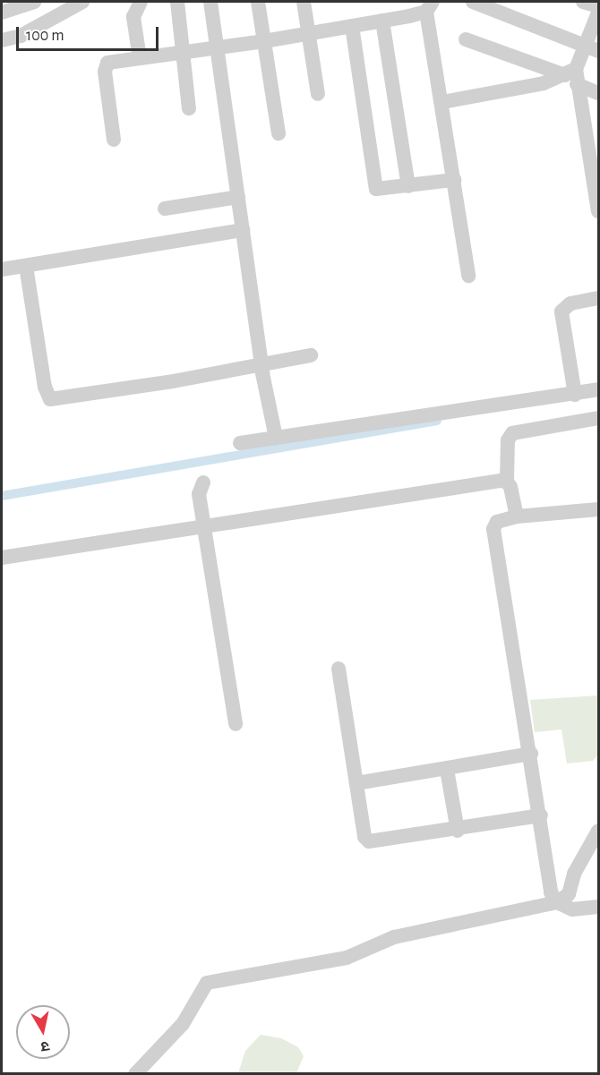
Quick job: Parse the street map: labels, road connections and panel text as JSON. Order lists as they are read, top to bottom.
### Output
{
  "scale_bar": "100 m",
  "north": "bottom"
}
